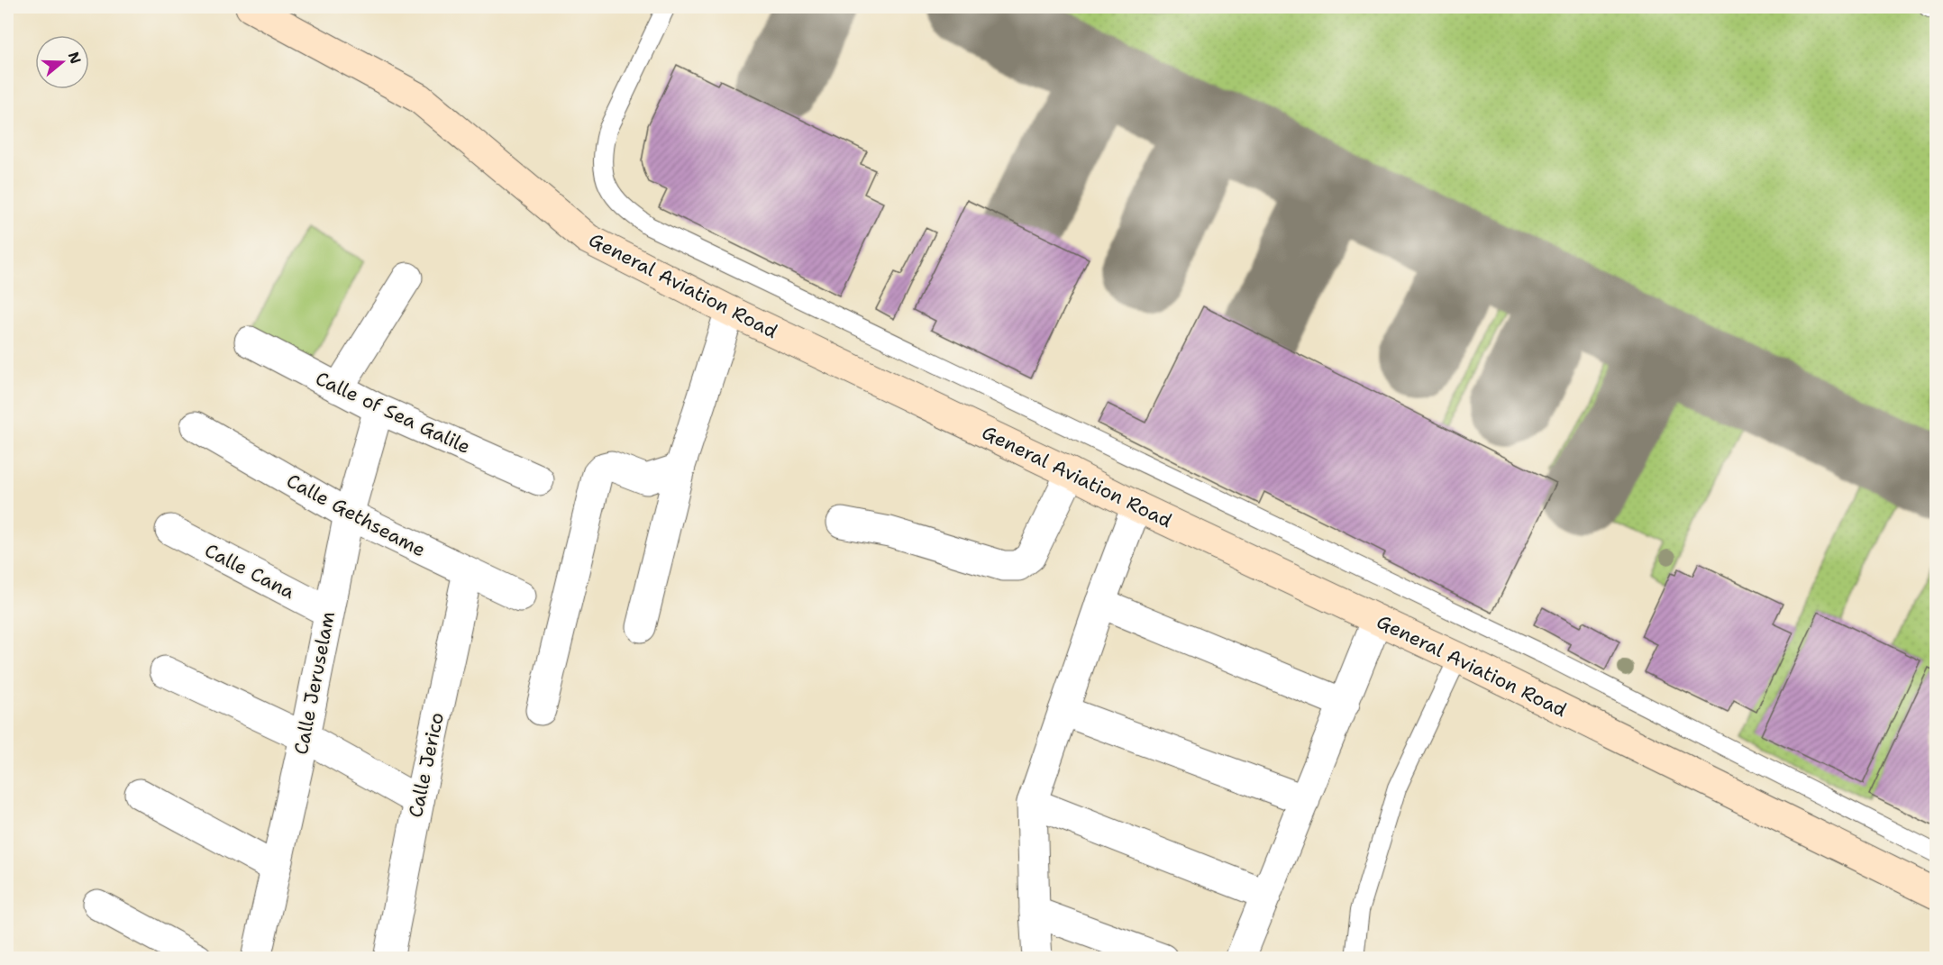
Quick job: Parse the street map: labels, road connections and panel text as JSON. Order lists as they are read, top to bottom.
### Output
{
  "streets": {
    "main road": ["General Aviation Road"],
    "street": [
      "Calle of Sea Galile",
      "Calle Gethseame",
      "Calle Cana",
      "Calle Jeruselam",
      "Calle Jerico"
    ]
  },
  "crossings": [
    ["Calle of Sea Galile", "Calle Jeruselam"],
    ["Calle Gethseame", "Calle Jeruselam"],
    ["Calle Gethseame", "Calle Jerico"],
    ["Calle Cana", "Calle Jeruselam"]
  ],
  "north": "right"
}
